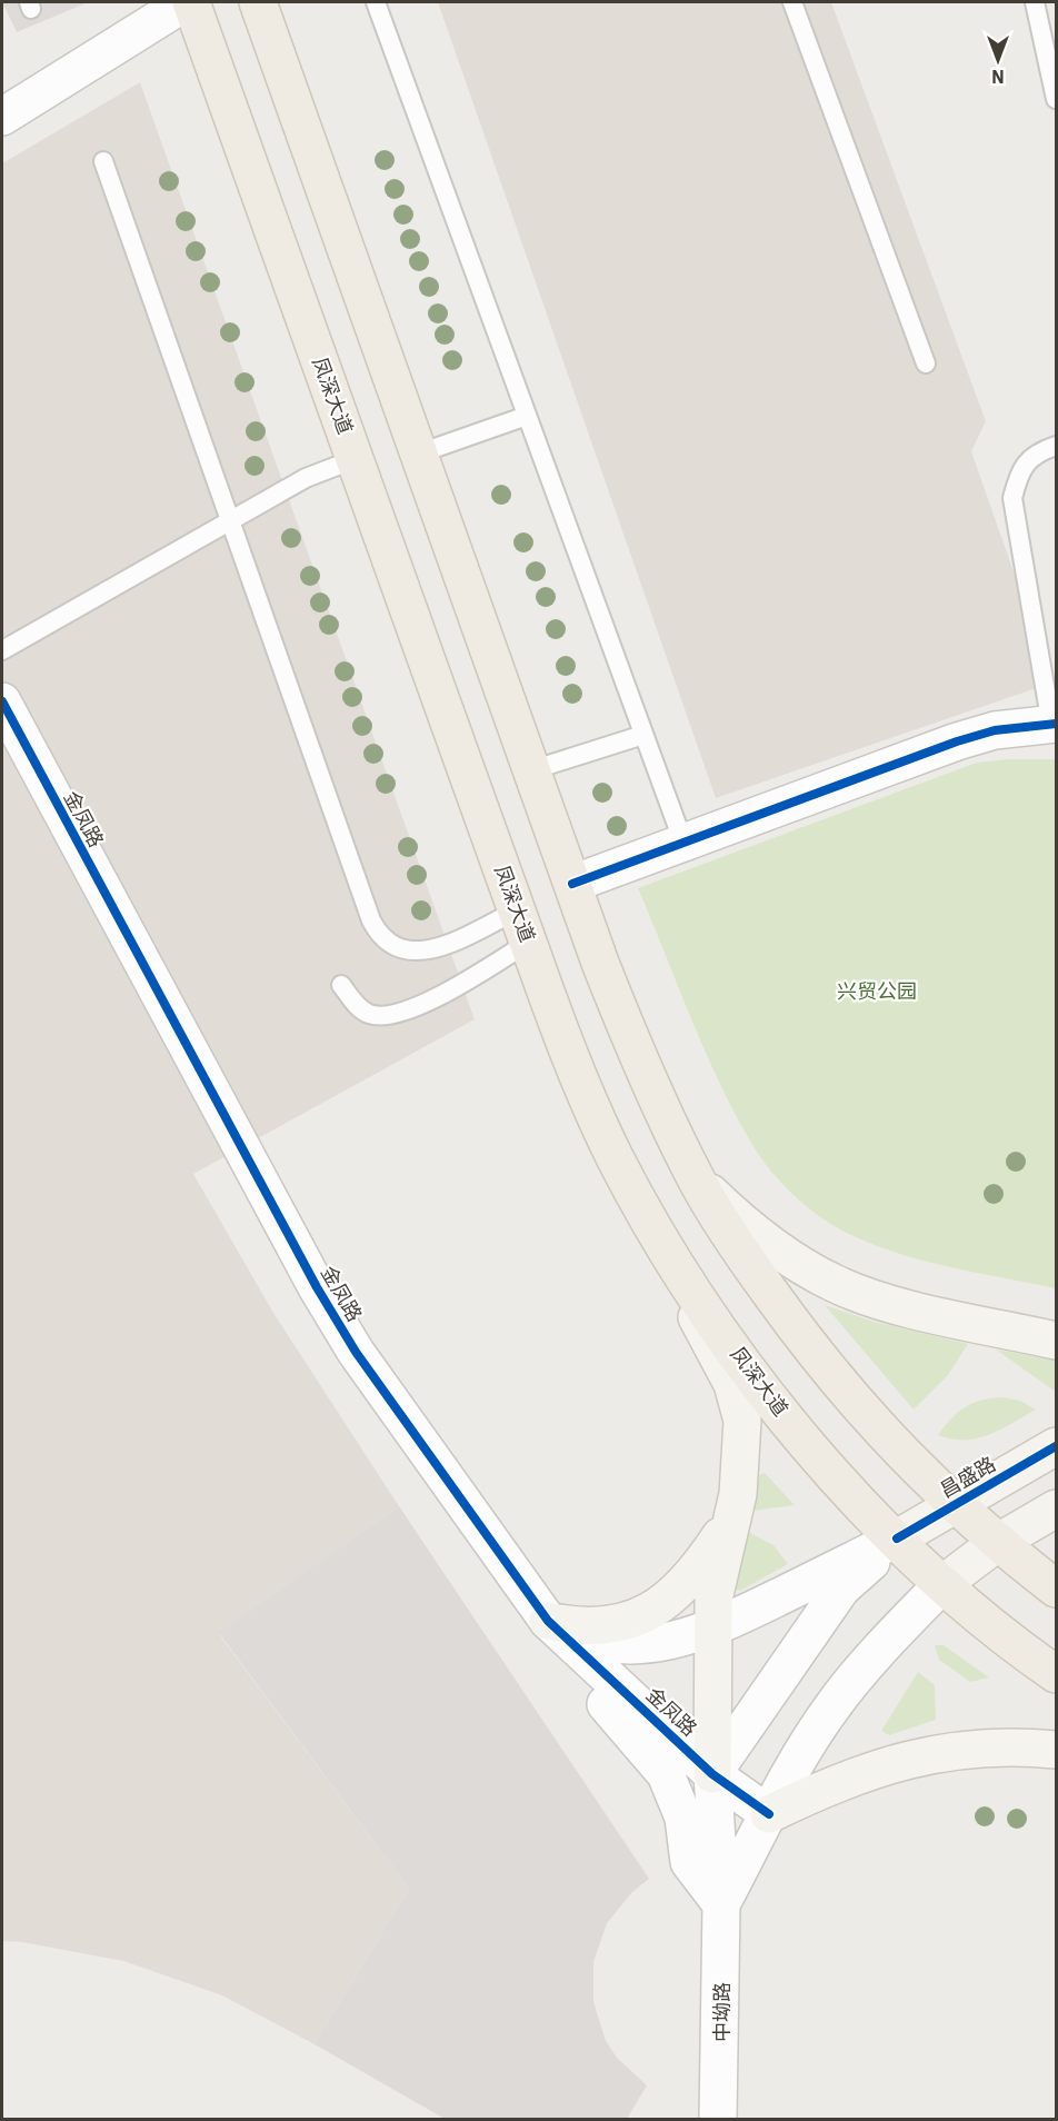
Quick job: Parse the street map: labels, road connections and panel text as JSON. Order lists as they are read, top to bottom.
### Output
{
  "streets": {
    "main road": ["凤深大道", "昌盛路"],
    "street": ["金凤路", "中坳路"]
  },
  "crossings": [
    ["凤深大道", "昌盛路"],
    ["金凤路", "中坳路"]
  ],
  "parks": ["兴贸公园"],
  "north": "bottom"
}
